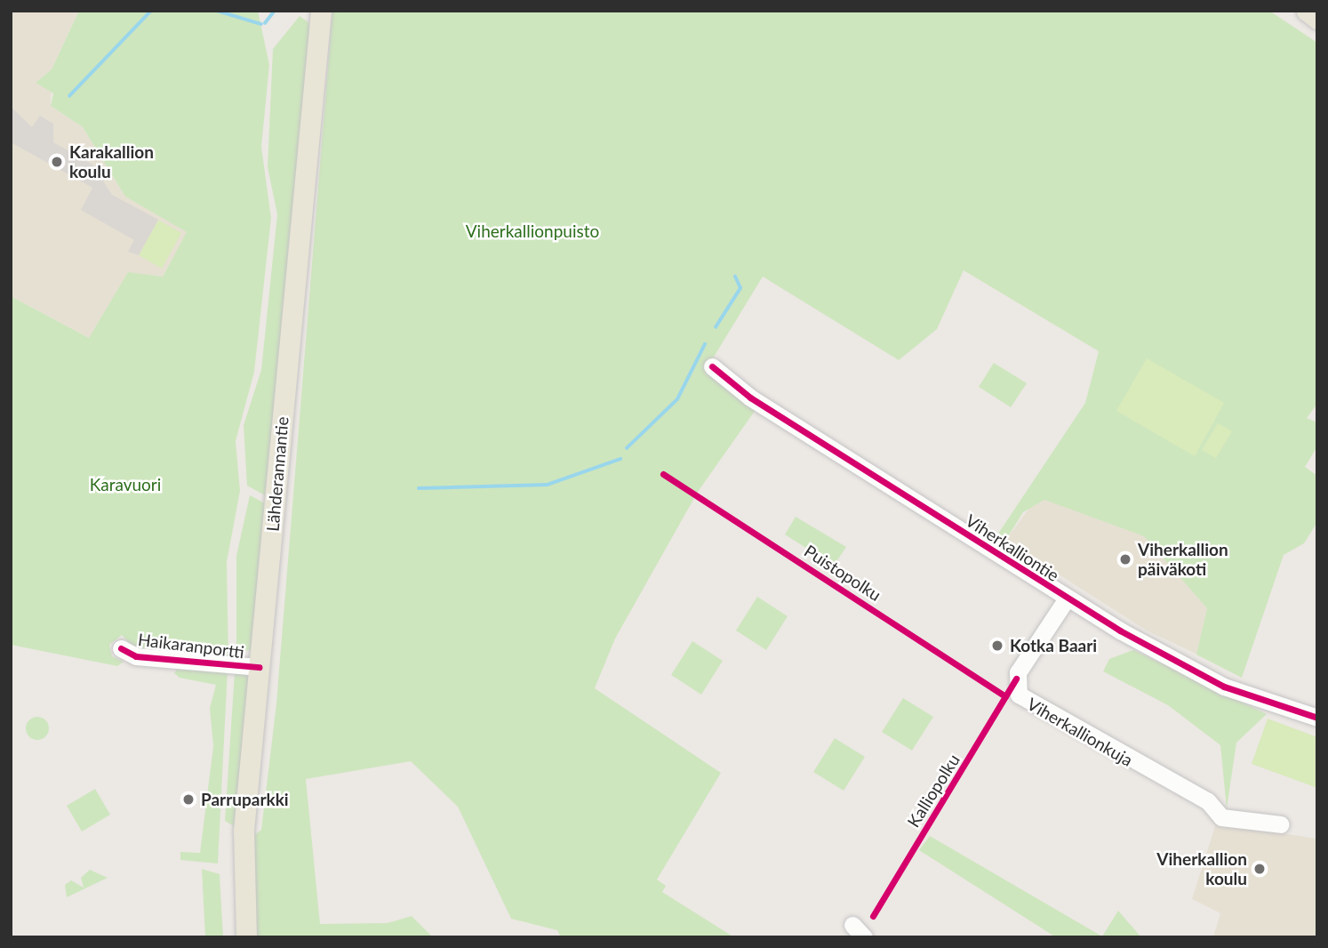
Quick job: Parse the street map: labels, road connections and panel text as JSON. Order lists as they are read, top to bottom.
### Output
{
  "streets": {
    "main road": ["Lähderannantie"],
    "street": ["Viherkalliontie", "Haikaranportti", "Viherkallionkuja"],
    "cycle path": ["Puistopolku", "Kalliopolku"]
  },
  "crossings": [
    ["Lähderannantie", "Haikaranportti"],
    ["Viherkalliontie", "Viherkallionkuja"]
  ],
  "parks": ["Viherkallionpuisto", "Karavuori"],
  "places": [
    "Karakallion koulu",
    "Viherkallion päiväkoti",
    "Kotka Baari",
    "Parruparkki",
    "Viherkallion koulu"
  ]
}
